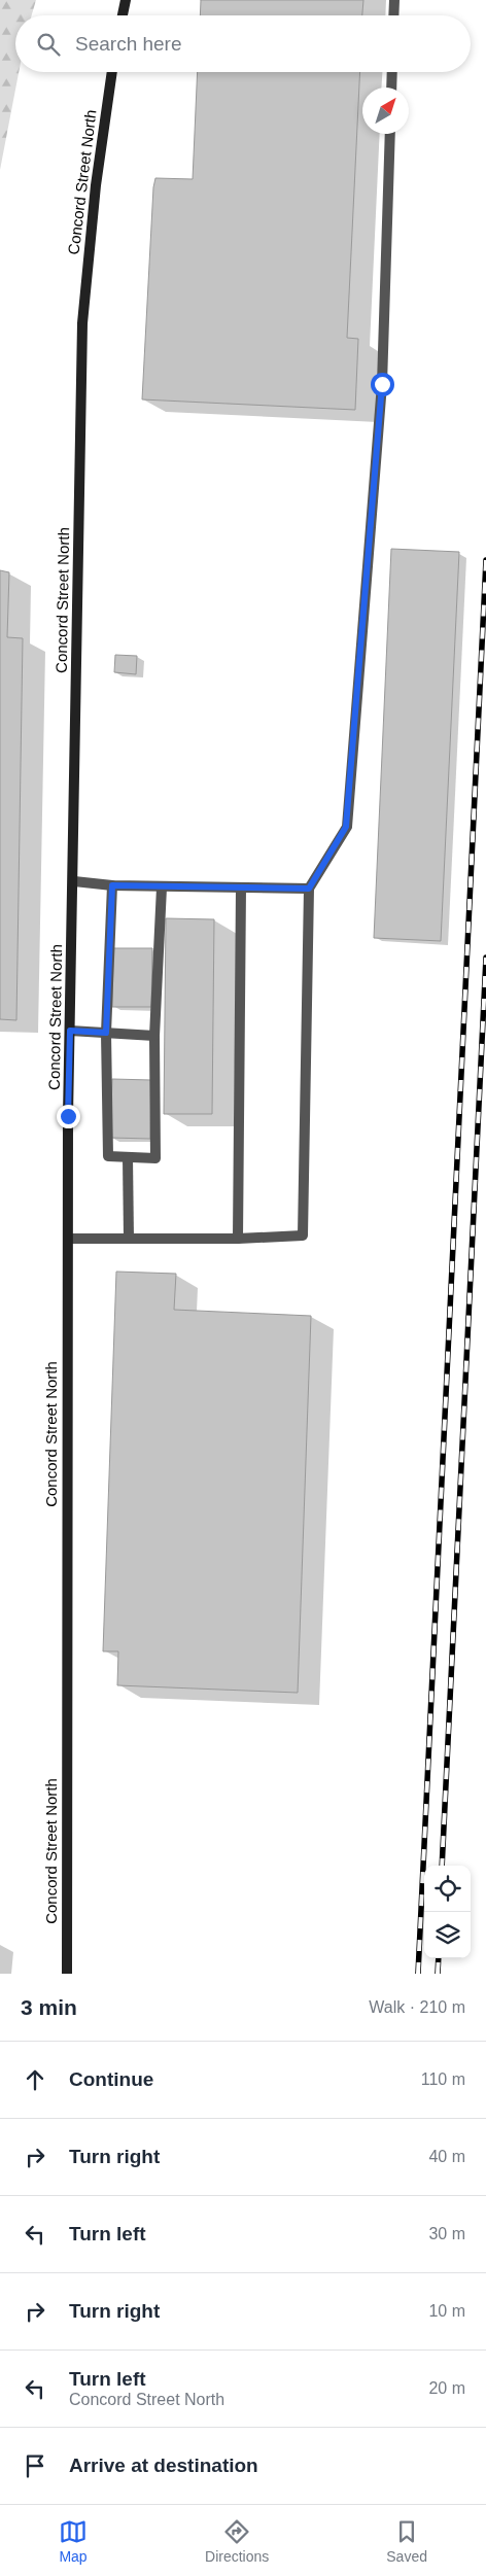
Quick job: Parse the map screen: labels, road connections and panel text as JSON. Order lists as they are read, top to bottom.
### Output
{
  "streets": {
    "main road": ["Concord Street North"]
  },
  "north": "top right",
  "page": {
    "search": "Search here",
    "heading": ["3 min", "Walk · 210 m"],
    "list": [
      ["Continue", "110 m"],
      ["Turn right", "40 m"],
      ["Turn left", "30 m"],
      ["Turn right", "10 m"],
      ["Turn left", "Concord Street North", "20 m"],
      "Arrive at destination"
    ],
    "nav": ["Map", "Directions", "Saved"]
  }
}
